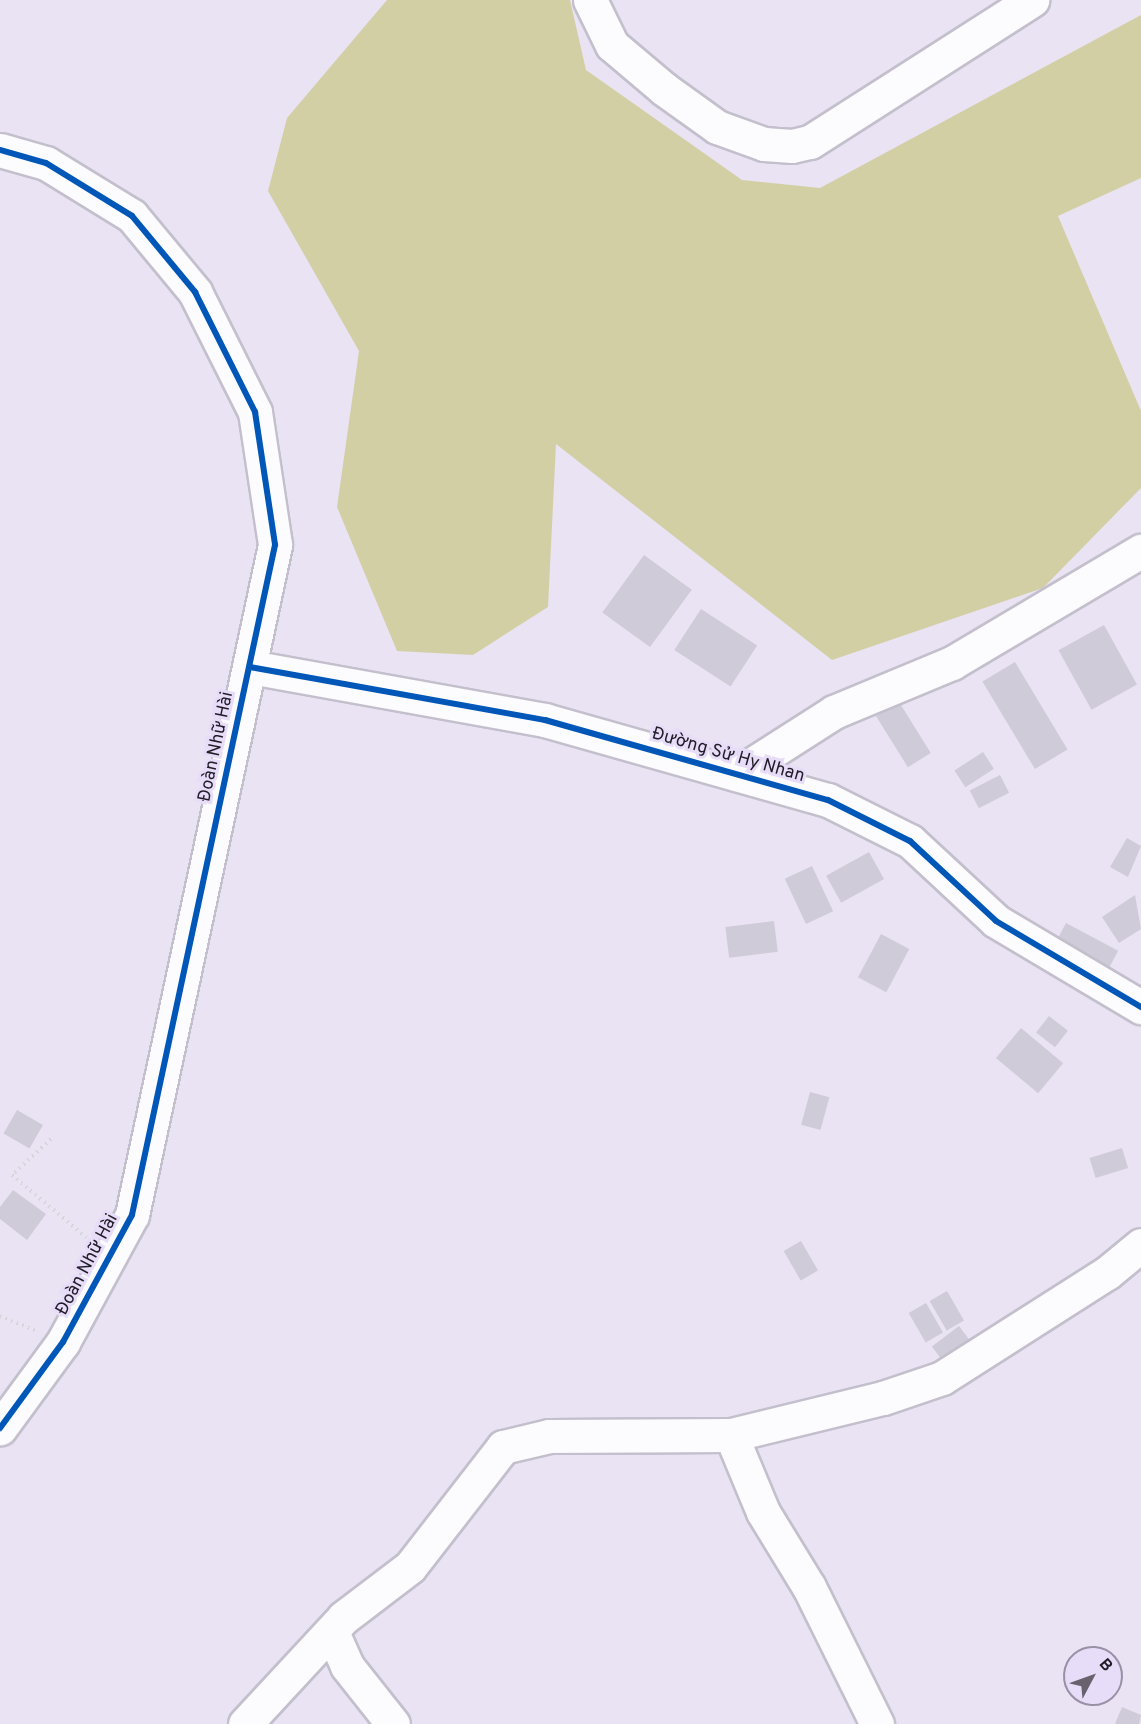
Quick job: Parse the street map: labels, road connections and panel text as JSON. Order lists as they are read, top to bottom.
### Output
{
  "streets": {
    "street": ["Đoàn Nhữ Hài", "Đường Sử Hy Nhan"]
  },
  "crossings": [
    ["Đoàn Nhữ Hài", "Đường Sử Hy Nhan"]
  ],
  "north": "top right"
}
